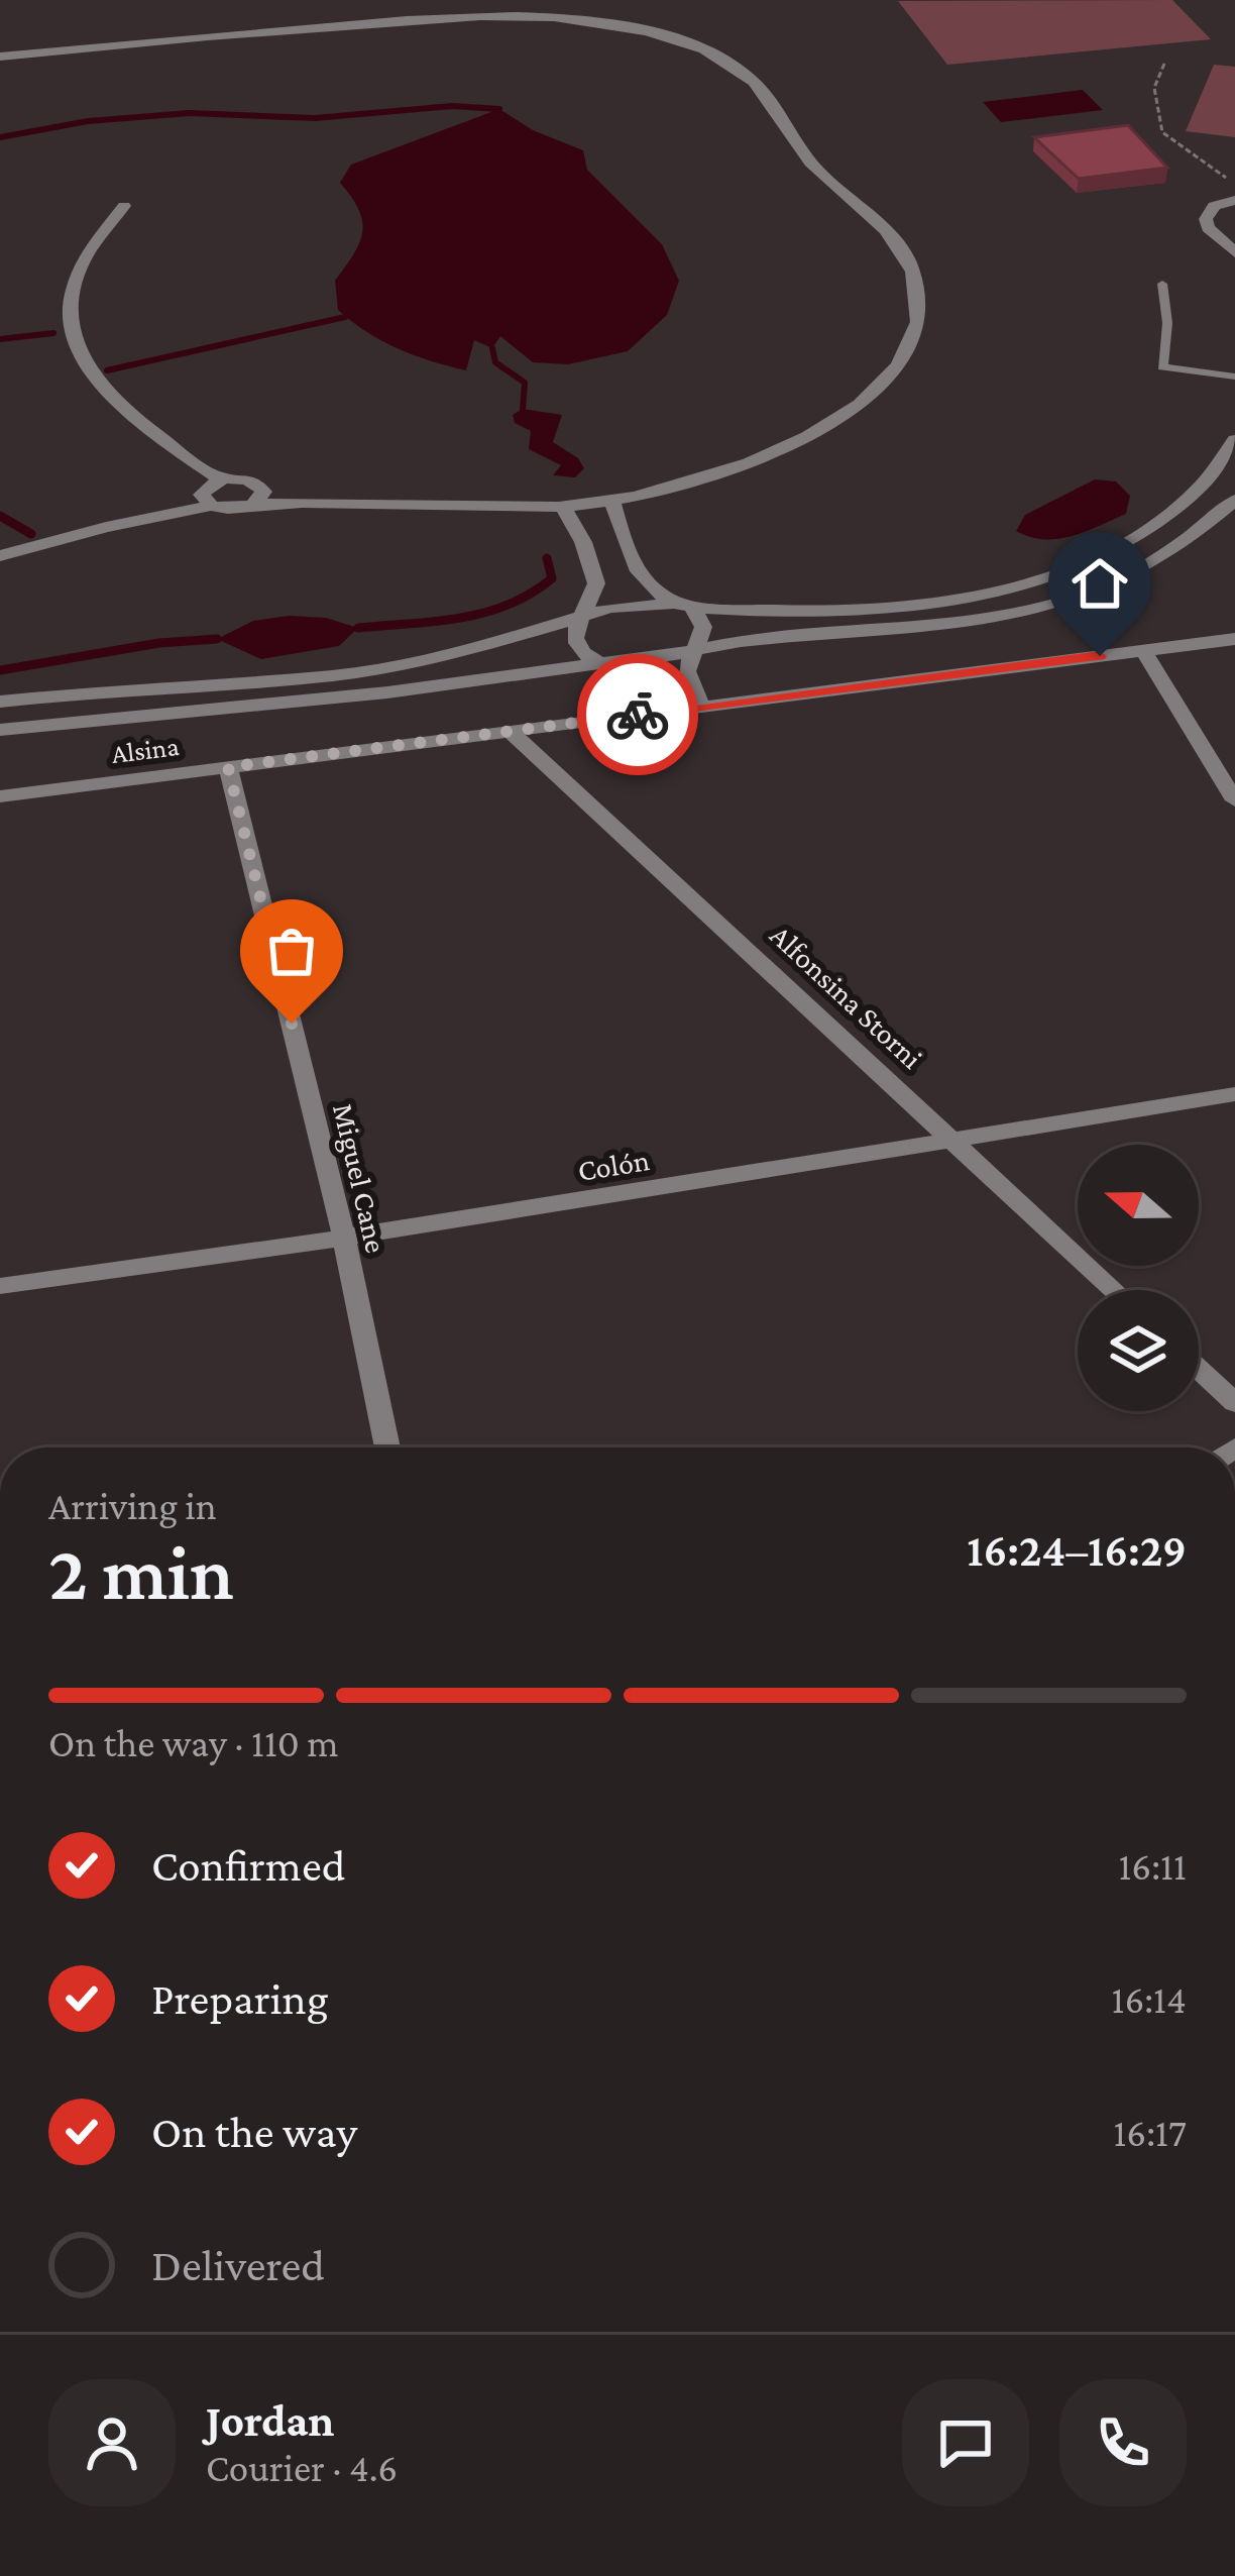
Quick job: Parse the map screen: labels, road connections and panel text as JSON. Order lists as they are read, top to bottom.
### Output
{
  "streets": {
    "street": [
      "Alsina",
      "Alfonsina Storni",
      "Colón",
      "Miguel Cane"
    ]
  },
  "crossings": [
    ["Alsina", "Alfonsina Storni"],
    ["Alsina", "Miguel Cane"],
    ["Alfonsina Storni", "Colón"],
    ["Colón", "Miguel Cane"]
  ],
  "north": "left",
  "page": {
    "heading": ["2 min", "Arriving in", "16:24–16:29"],
    "panel": ["Jordan", "Courier · 4.6"],
    "bar": "On the way · 110 m",
    "list": [
      ["Confirmed", "16:11"],
      ["Preparing", "16:14"],
      ["On the way", "16:17"],
      "Delivered"
    ]
  }
}
